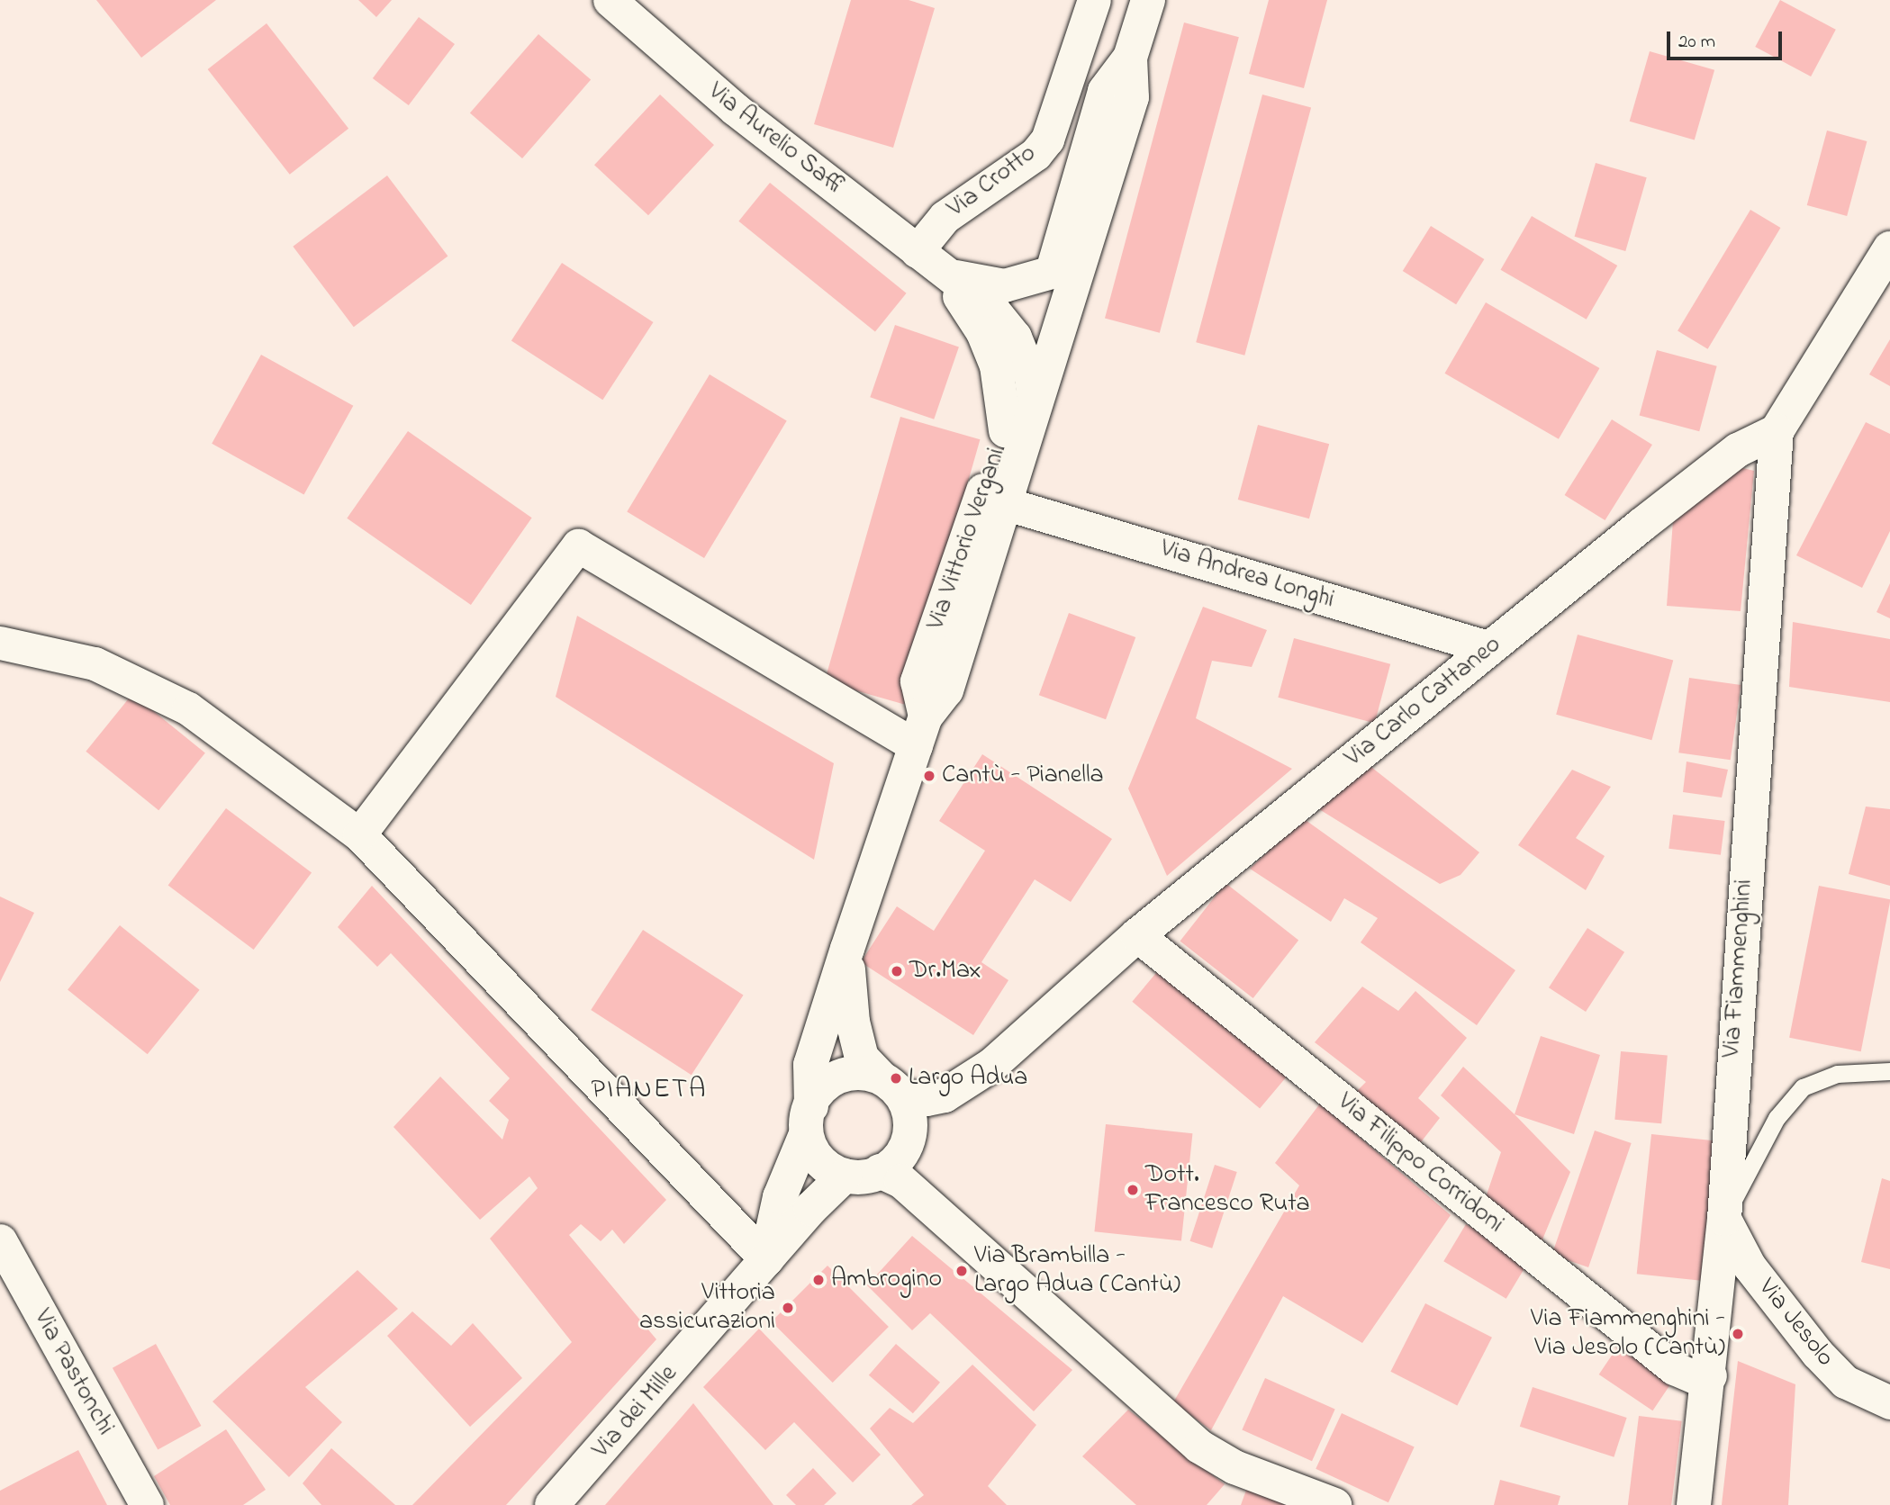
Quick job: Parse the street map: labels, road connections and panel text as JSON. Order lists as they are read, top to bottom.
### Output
{
  "streets": {
    "street": [
      "Via Aurelio Saffi",
      "Via Crotto",
      "Via Vittorio Vergani",
      "Via Andrea Longhi",
      "Via Carlo Cattaneo",
      "Via Fiammenghini",
      "Via Filippo Corridoni",
      "Via Jesolo",
      "Via Pastonchi",
      "Via dei Mille"
    ]
  },
  "crossings": [
    ["Via Aurelio Saffi", "Via Crotto"],
    ["Via Aurelio Saffi", "Via Vittorio Vergani"],
    ["Via Vittorio Vergani", "Via Andrea Longhi"],
    ["Via Vittorio Vergani", "Via Carlo Cattaneo"],
    ["Via Vittorio Vergani", "Via dei Mille"],
    ["Via Andrea Longhi", "Via Carlo Cattaneo"],
    ["Via Carlo Cattaneo", "Via Fiammenghini"],
    ["Via Carlo Cattaneo", "Via Filippo Corridoni"],
    ["Via Carlo Cattaneo", "Via dei Mille"],
    ["Via Fiammenghini", "Via Filippo Corridoni"],
    ["Via Fiammenghini", "Via Jesolo"]
  ],
  "districts": ["PIANETA"],
  "places": [
    "Cantù - Pianella",
    "Dr.Max",
    "Largo Adua",
    "Dott. Francesco Ruta",
    "Via Brambilla - Largo Adua (Cantù)",
    "Ambrogino",
    "Vittoria assicurazioni",
    "Via Fiammenghini - Via Jesolo (Cantù)"
  ],
  "scale_bar": "20 m"
}
